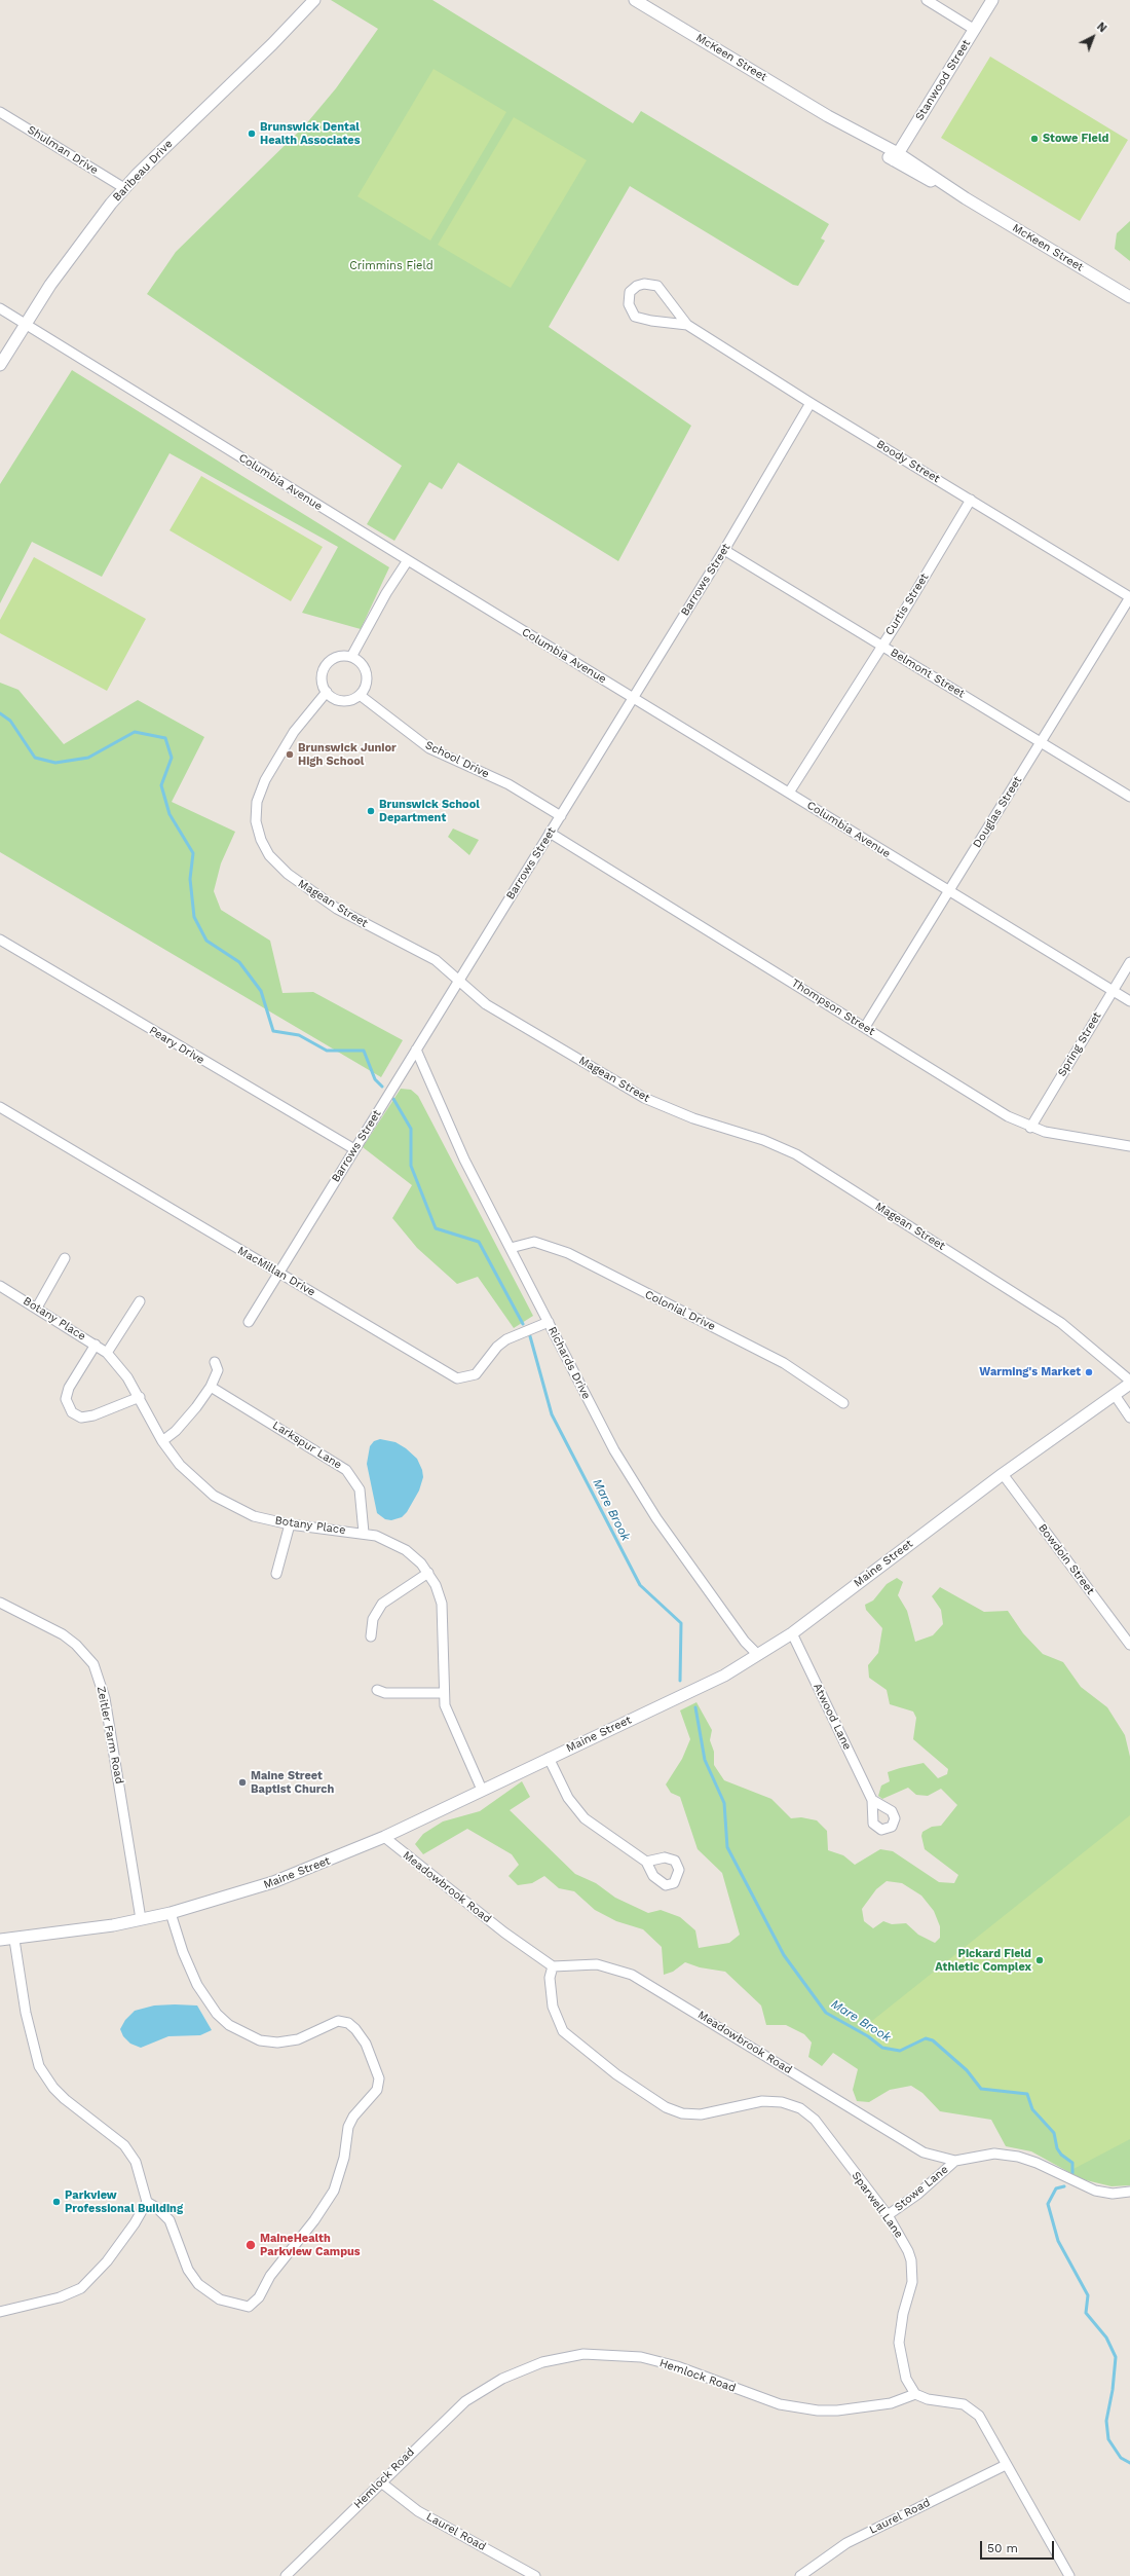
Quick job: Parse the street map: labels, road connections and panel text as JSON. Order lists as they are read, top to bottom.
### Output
{
  "streets": {
    "street": [
      "McKeen Street",
      "Stanwood Street",
      "Shulman Drive",
      "Baribeau Drive",
      "Boody Street",
      "Columbia Avenue",
      "Barrows Street",
      "Curtis Street",
      "Belmont Street",
      "School Drive",
      "Douglas Street",
      "Magean Street",
      "Thompson Street",
      "Spring Street",
      "Peary Drive",
      "MacMillan Drive",
      "Colonial Drive",
      "Botany Place",
      "Richards Drive",
      "Larkspur Lane",
      "Bowdoin Street",
      "Maine Street",
      "Atwood Lane",
      "Zeitler Farm Road",
      "Meadowbrook Road",
      "Stowe Lane",
      "Sparwell Lane",
      "Hemlock Road",
      "Laurel Road"
    ]
  },
  "crossings": [
    ["McKeen Street", "Stanwood Street"],
    ["Shulman Drive", "Baribeau Drive"],
    ["Baribeau Drive", "Columbia Avenue"],
    ["Boody Street", "Barrows Street"],
    ["Boody Street", "Curtis Street"],
    ["Boody Street", "Douglas Street"],
    ["Columbia Avenue", "Barrows Street"],
    ["Columbia Avenue", "Curtis Street"],
    ["Columbia Avenue", "Douglas Street"],
    ["Columbia Avenue", "Spring Street"],
    ["Barrows Street", "Belmont Street"],
    ["Barrows Street", "School Drive"],
    ["Barrows Street", "Magean Street"],
    ["Barrows Street", "Thompson Street"],
    ["Barrows Street", "Peary Drive"],
    ["Barrows Street", "MacMillan Drive"],
    ["Barrows Street", "Richards Drive"],
    ["Curtis Street", "Belmont Street"],
    ["Belmont Street", "Douglas Street"],
    ["School Drive", "Magean Street"],
    ["Douglas Street", "Thompson Street"],
    ["Magean Street", "Maine Street"],
    ["Thompson Street", "Spring Street"],
    ["MacMillan Drive", "Richards Drive"],
    ["Colonial Drive", "Richards Drive"],
    ["Botany Place", "Larkspur Lane"],
    ["Botany Place", "Maine Street"],
    ["Richards Drive", "Maine Street"],
    ["Bowdoin Street", "Maine Street"],
    ["Maine Street", "Atwood Lane"],
    ["Maine Street", "Zeitler Farm Road"],
    ["Maine Street", "Meadowbrook Road"],
    ["Meadowbrook Road", "Stowe Lane"],
    ["Meadowbrook Road", "Sparwell Lane"],
    ["Stowe Lane", "Sparwell Lane"],
    ["Sparwell Lane", "Hemlock Road"],
    ["Hemlock Road", "Laurel Road"]
  ],
  "water": ["Mare Brook"],
  "parks": ["Crimmins Field"],
  "places": [
    "Brunswick Dental Health Associates",
    "Stowe Field",
    "Brunswick Junior High School",
    "Brunswick School Department",
    "Warming's Market",
    "Maine Street Baptist Church",
    "Pickard Field Athletic Complex",
    "Parkview Professional Building",
    "MaineHealth Parkview Campus"
  ],
  "scale_bar": "50 m",
  "north": "top right"
}
